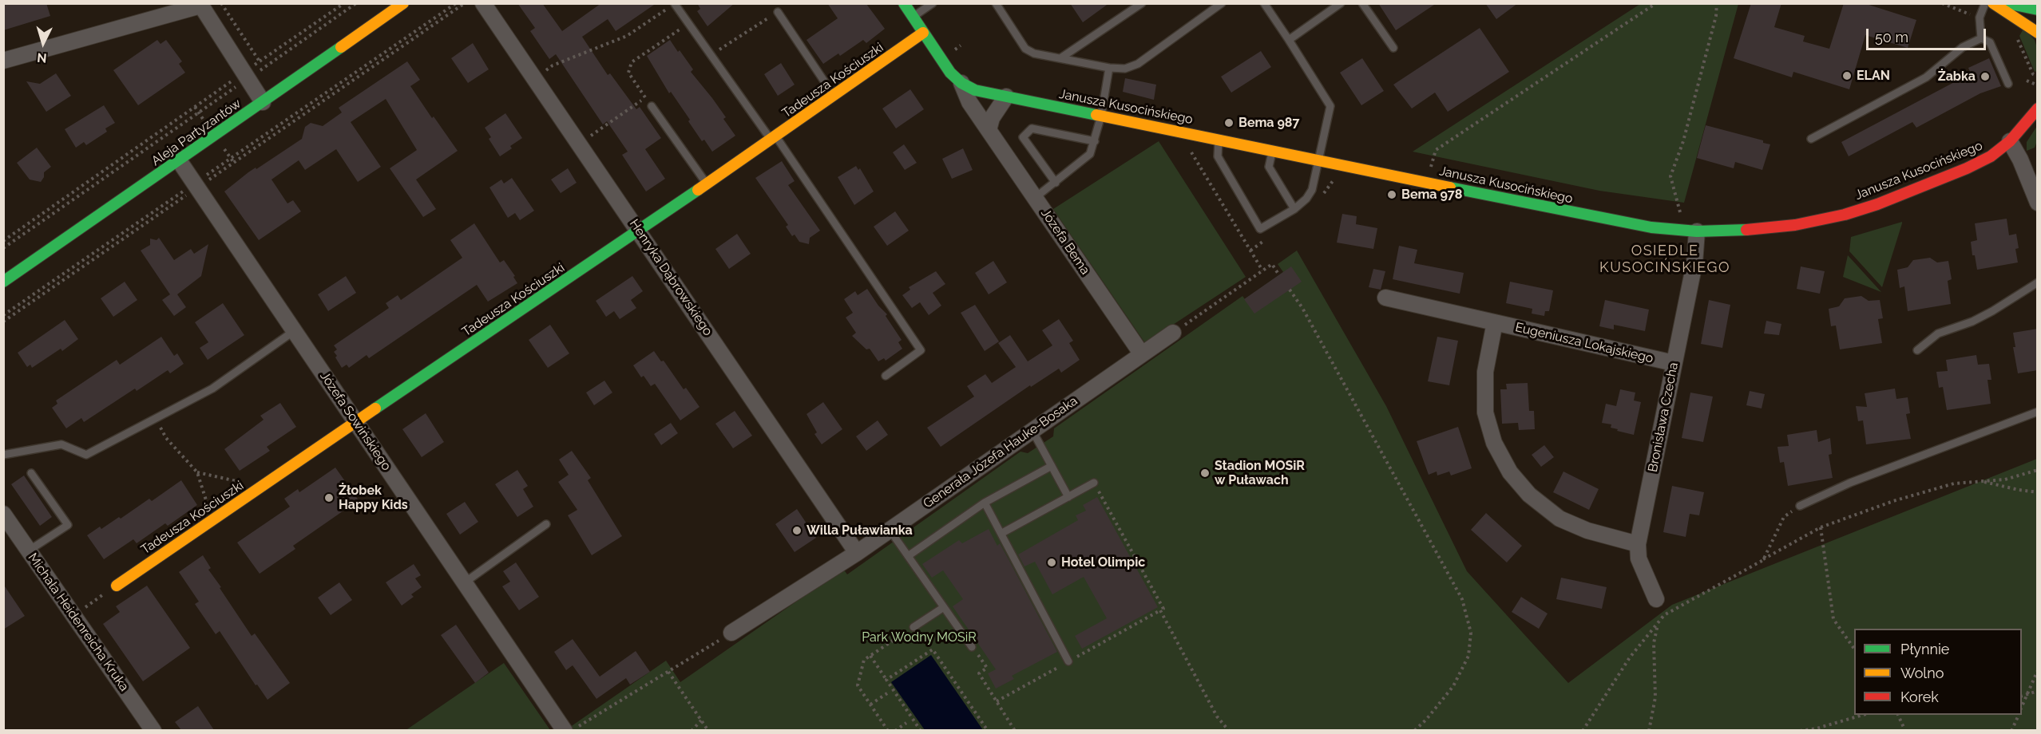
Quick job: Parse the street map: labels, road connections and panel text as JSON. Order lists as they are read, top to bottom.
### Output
{
  "streets": {
    "street": [
      "Tadeusza Kościuszki",
      "Janusza Kusocińskiego",
      "Aleja Partyzantów",
      "Józefa Bema",
      "Henryka Dąbrowskiego",
      "Eugeniusza Lokajskiego",
      "Bronisława Czecha",
      "Józefa Sowińskiego",
      "Generała Józefa Hauke-Bosaka",
      "Michała Heidenreicha Kruka"
    ]
  },
  "crossings": [
    ["Tadeusza Kościuszki", "Józefa Bema"],
    ["Tadeusza Kościuszki", "Henryka Dąbrowskiego"],
    ["Tadeusza Kościuszki", "Józefa Sowińskiego"],
    ["Janusza Kusocińskiego", "Józefa Bema"],
    ["Janusza Kusocińskiego", "Bronisława Czecha"],
    ["Aleja Partyzantów", "Józefa Sowińskiego"],
    ["Józefa Bema", "Generała Józefa Hauke-Bosaka"],
    ["Henryka Dąbrowskiego", "Generała Józefa Hauke-Bosaka"],
    ["Eugeniusza Lokajskiego", "Bronisława Czecha"]
  ],
  "districts": ["OSIEDLE KUSOCIŃSKIEGO"],
  "parks": ["Park Wodny MOSiR"],
  "places": [
    "ELAN",
    "Żabka",
    "Bema 987",
    "Bema 978",
    "Stadion MOSiR w Puławach",
    "Żłobek Happy Kids",
    "Willa Puławianka",
    "Hotel Olimpic"
  ],
  "legend": ["Płynnie", "Wolno", "Korek"],
  "scale_bar": "50 m",
  "north": "bottom"
}
